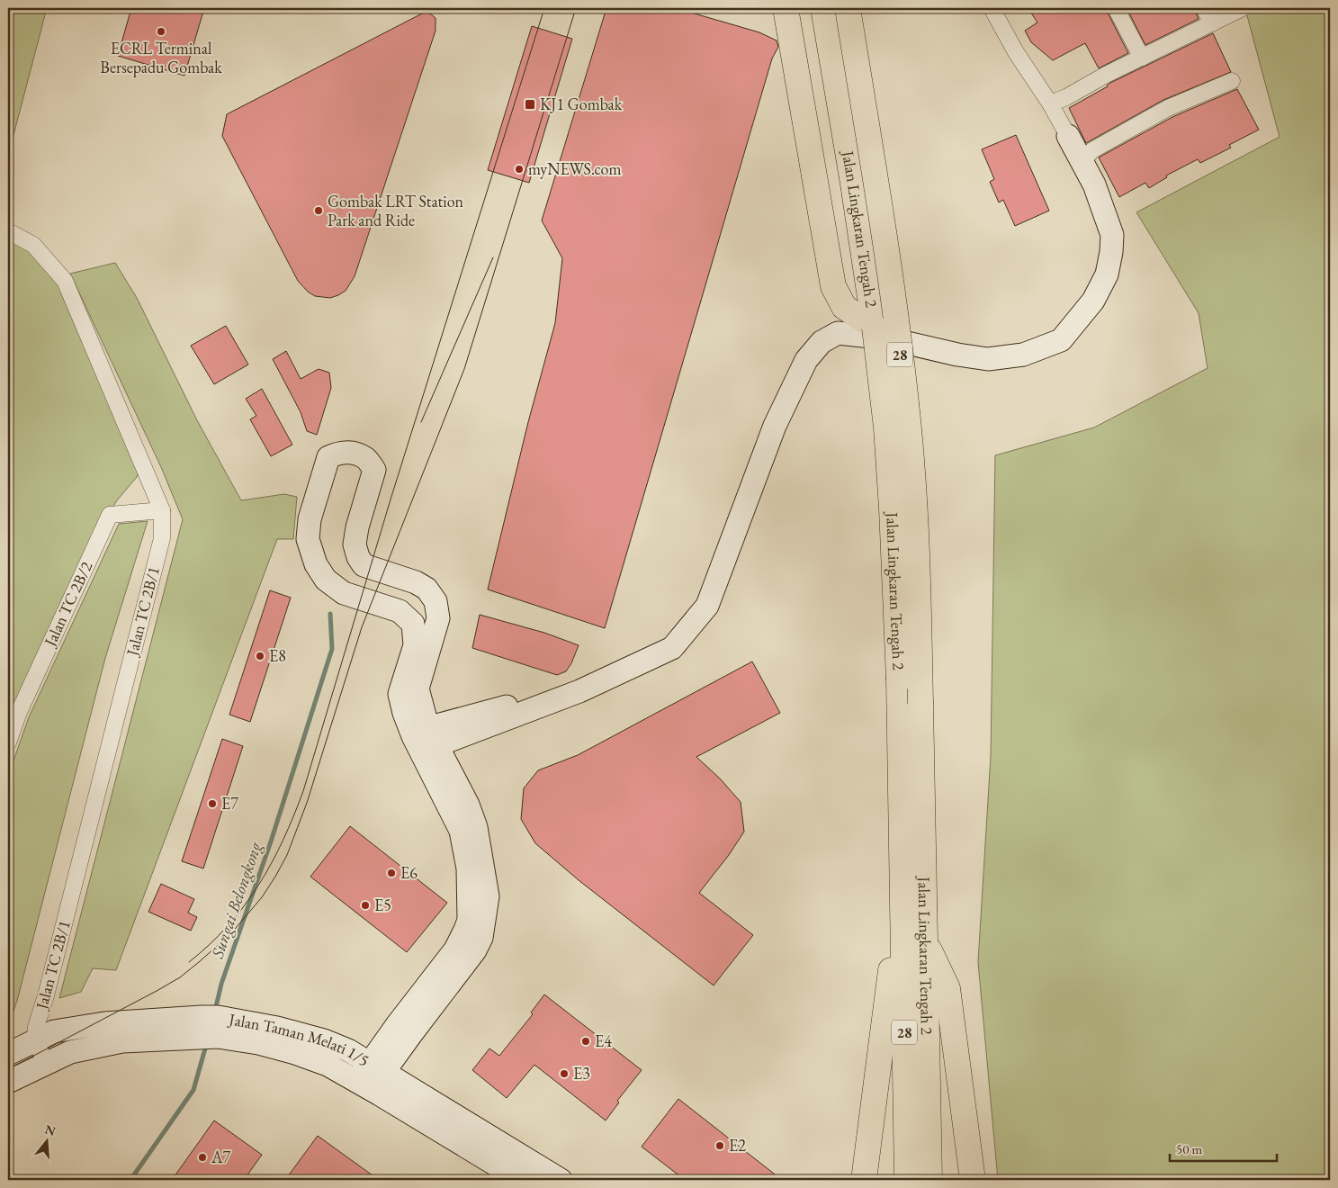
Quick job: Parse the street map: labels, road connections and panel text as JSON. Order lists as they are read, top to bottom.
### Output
{
  "streets": {
    "highway": ["Jalan Lingkaran Tengah 2", "28"],
    "street": ["Jalan TC 2B/2", "Jalan TC 2B/1", "Jalan Taman Melati 1/5"]
  },
  "crossings": [
    ["Jalan TC 2B/2", "Jalan TC 2B/1"],
    ["Jalan TC 2B/1", "Jalan Taman Melati 1/5"]
  ],
  "water": ["Sungai Belongkong"],
  "places": {
    "other": [
      "ECRL Terminal Bersepadu Gombak",
      "myNEWS.com",
      "Gombak LRT Station Park and Ride",
      "E8",
      "E7",
      "E6",
      "E5",
      "E4",
      "E3",
      "E2",
      "A7"
    ],
    "transit": ["KJ1 Gombak"]
  },
  "scale_bar": "50 m",
  "north": "top"
}
